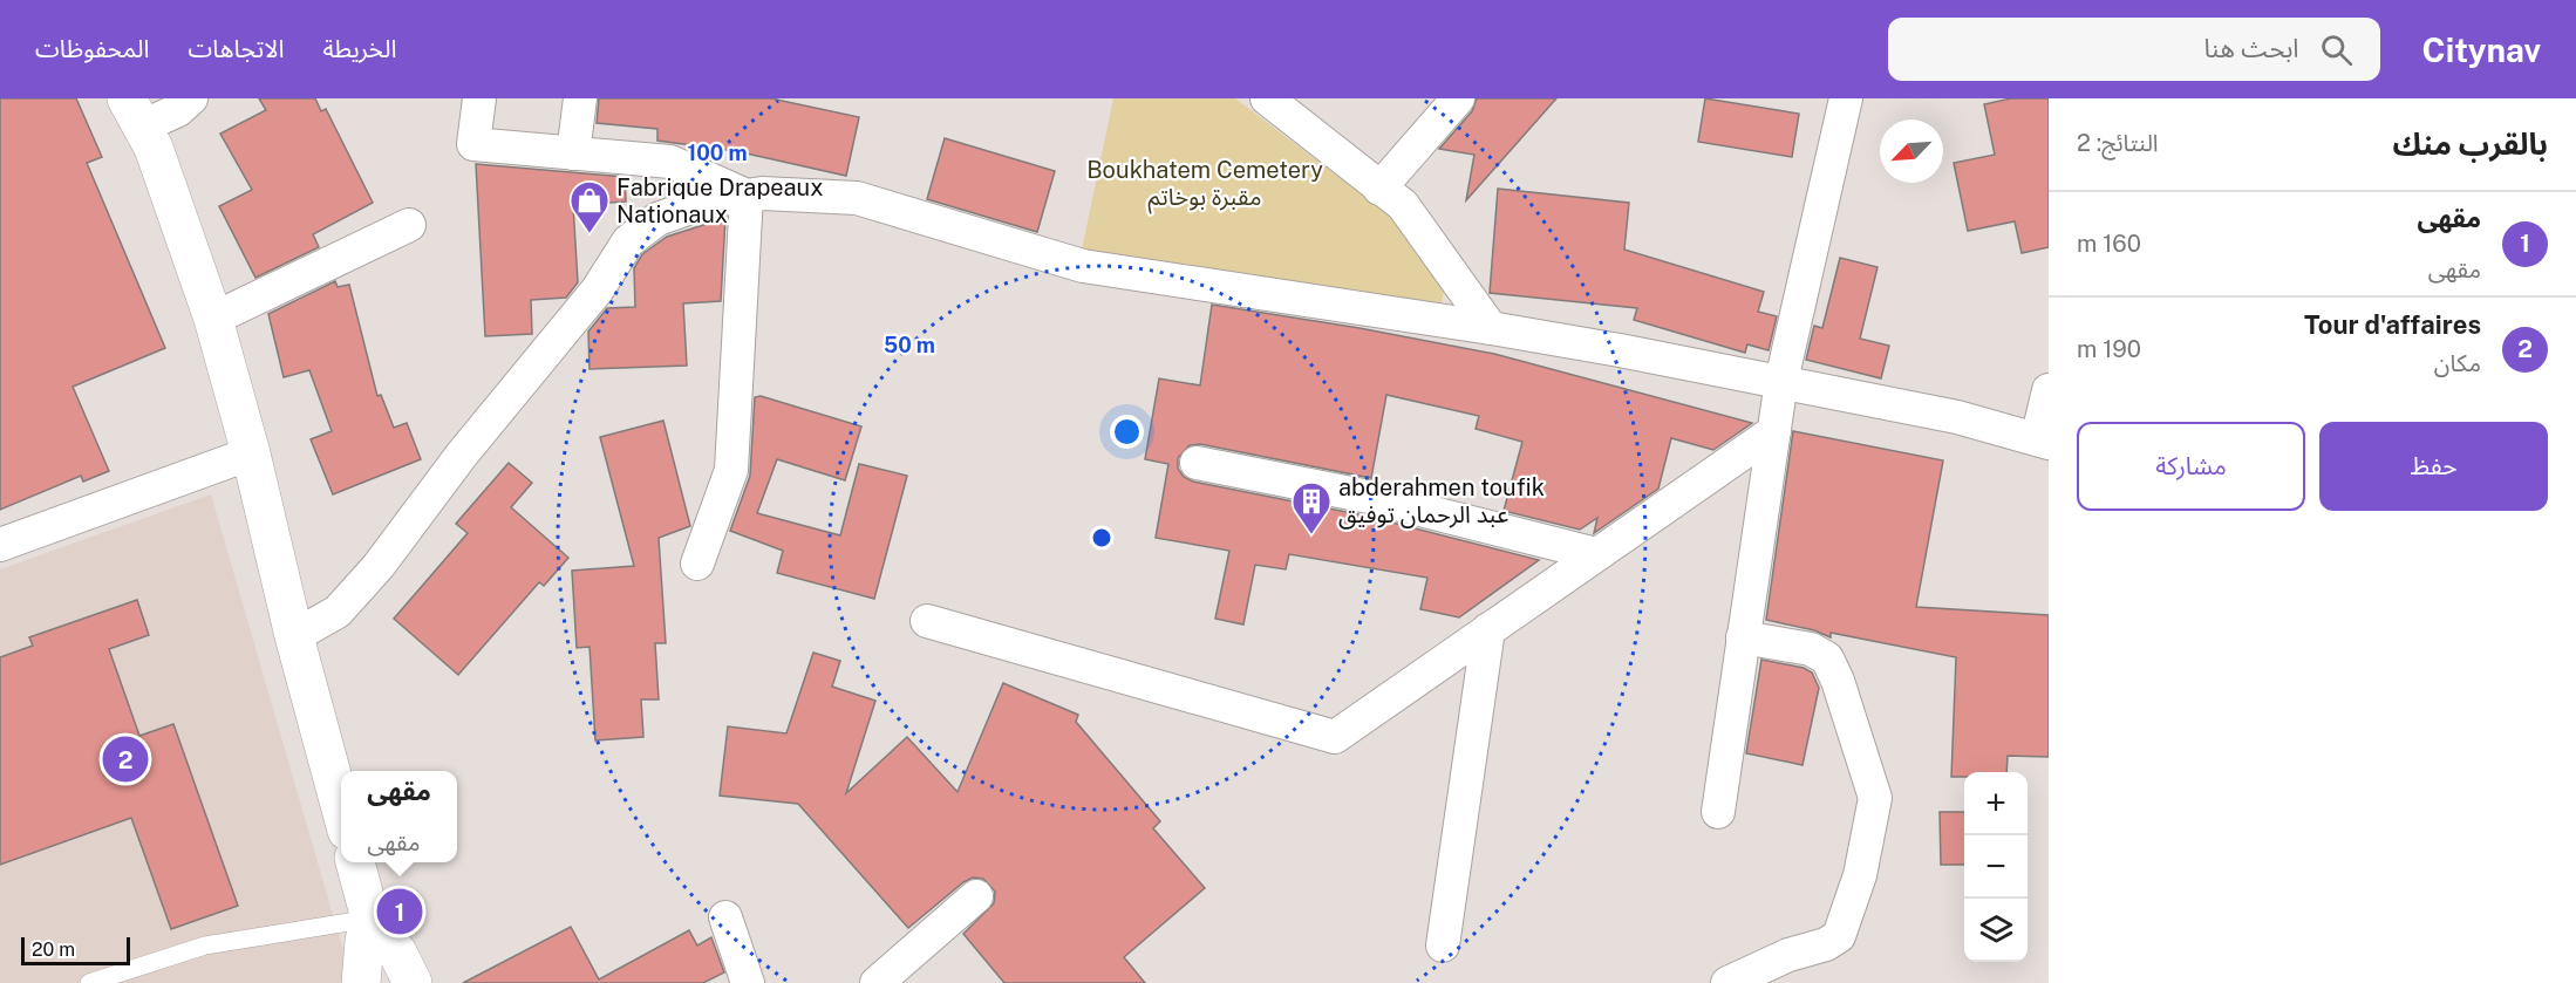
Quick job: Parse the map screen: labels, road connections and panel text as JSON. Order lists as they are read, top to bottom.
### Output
{
  "parks": ["Boukhatem Cemetery مقبرة بوخاتم"],
  "places": {
    "shop": ["Fabrique Drapeaux Nationaux"],
    "building": ["abderahmen toufik عبد الرحمان توفيق"]
  },
  "scale_bar": "20 m",
  "north": "bottom left",
  "page": {
    "header": "Citynav",
    "search": "ابحث هنا",
    "nav": ["الخريطة", "الاتجاهات", "المحفوظات"],
    "heading": ["بالقرب منك", "النتائج: 2"],
    "list": [
      {
        "mark": "1",
        "name": "مقهى",
        "note": "مقهى",
        "value": "160 m"
      },
      {
        "mark": "2",
        "name": "Tour d'affaires",
        "note": "مكان",
        "value": "190 m"
      }
    ],
    "buttons": ["حفظ", "مشاركة"],
    "pins": ["2", "1"],
    "popup": ["مقهى", "مقهى"],
    "map_buttons": ["+", "−"],
    "scale": "20 m"
  },
  "rings": ["100 m", "50 m"]
}
